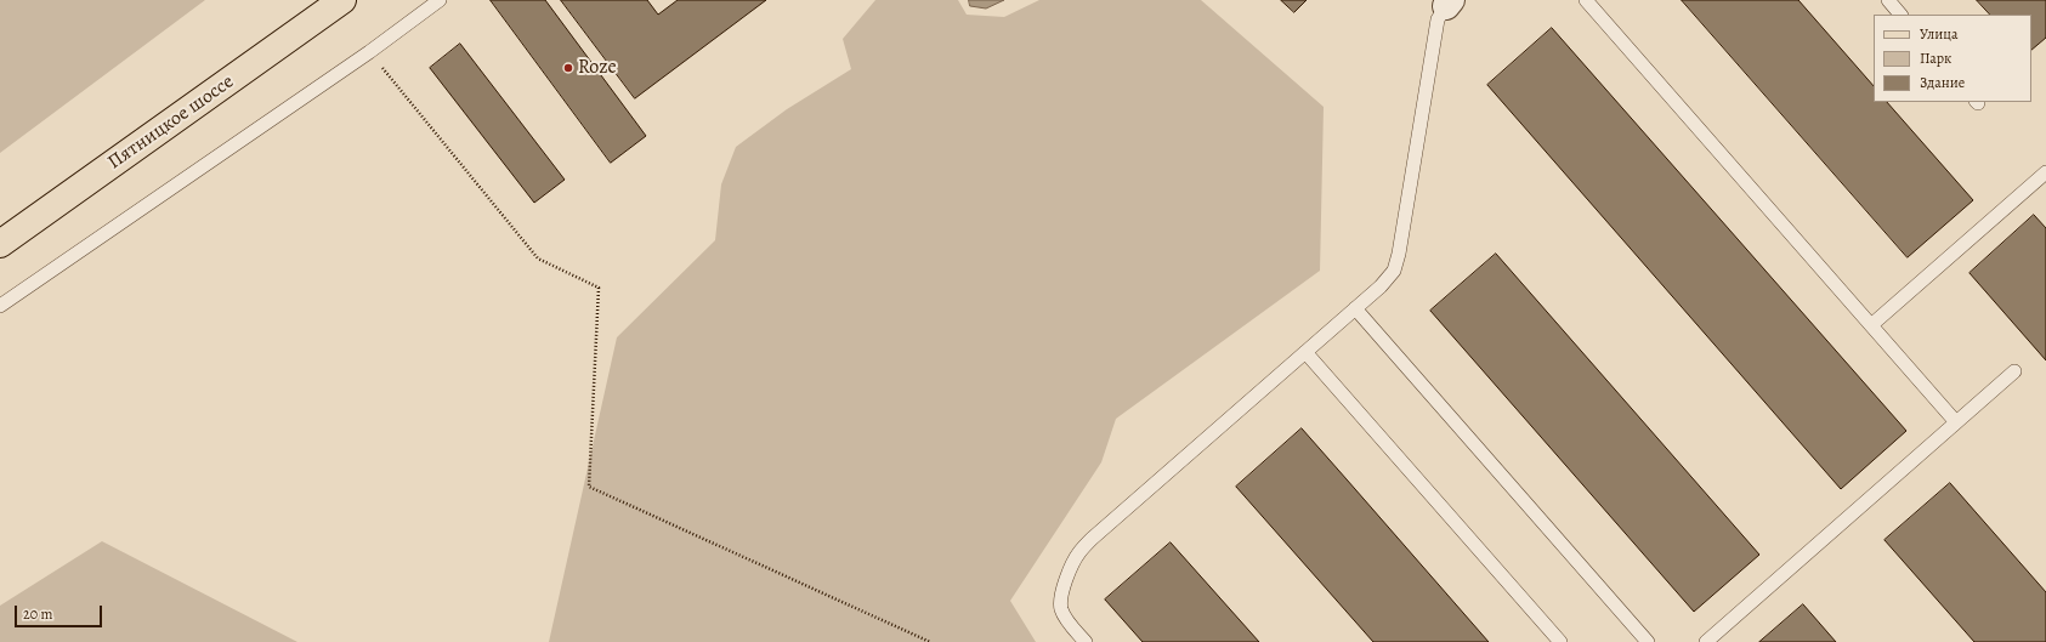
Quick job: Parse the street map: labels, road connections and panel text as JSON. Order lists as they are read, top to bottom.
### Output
{
  "streets": {
    "main road": ["Пятницкое шоссе"]
  },
  "places": ["Roze"],
  "legend": ["Улица", "Парк", "Здание"],
  "scale_bar": "20 m"
}
